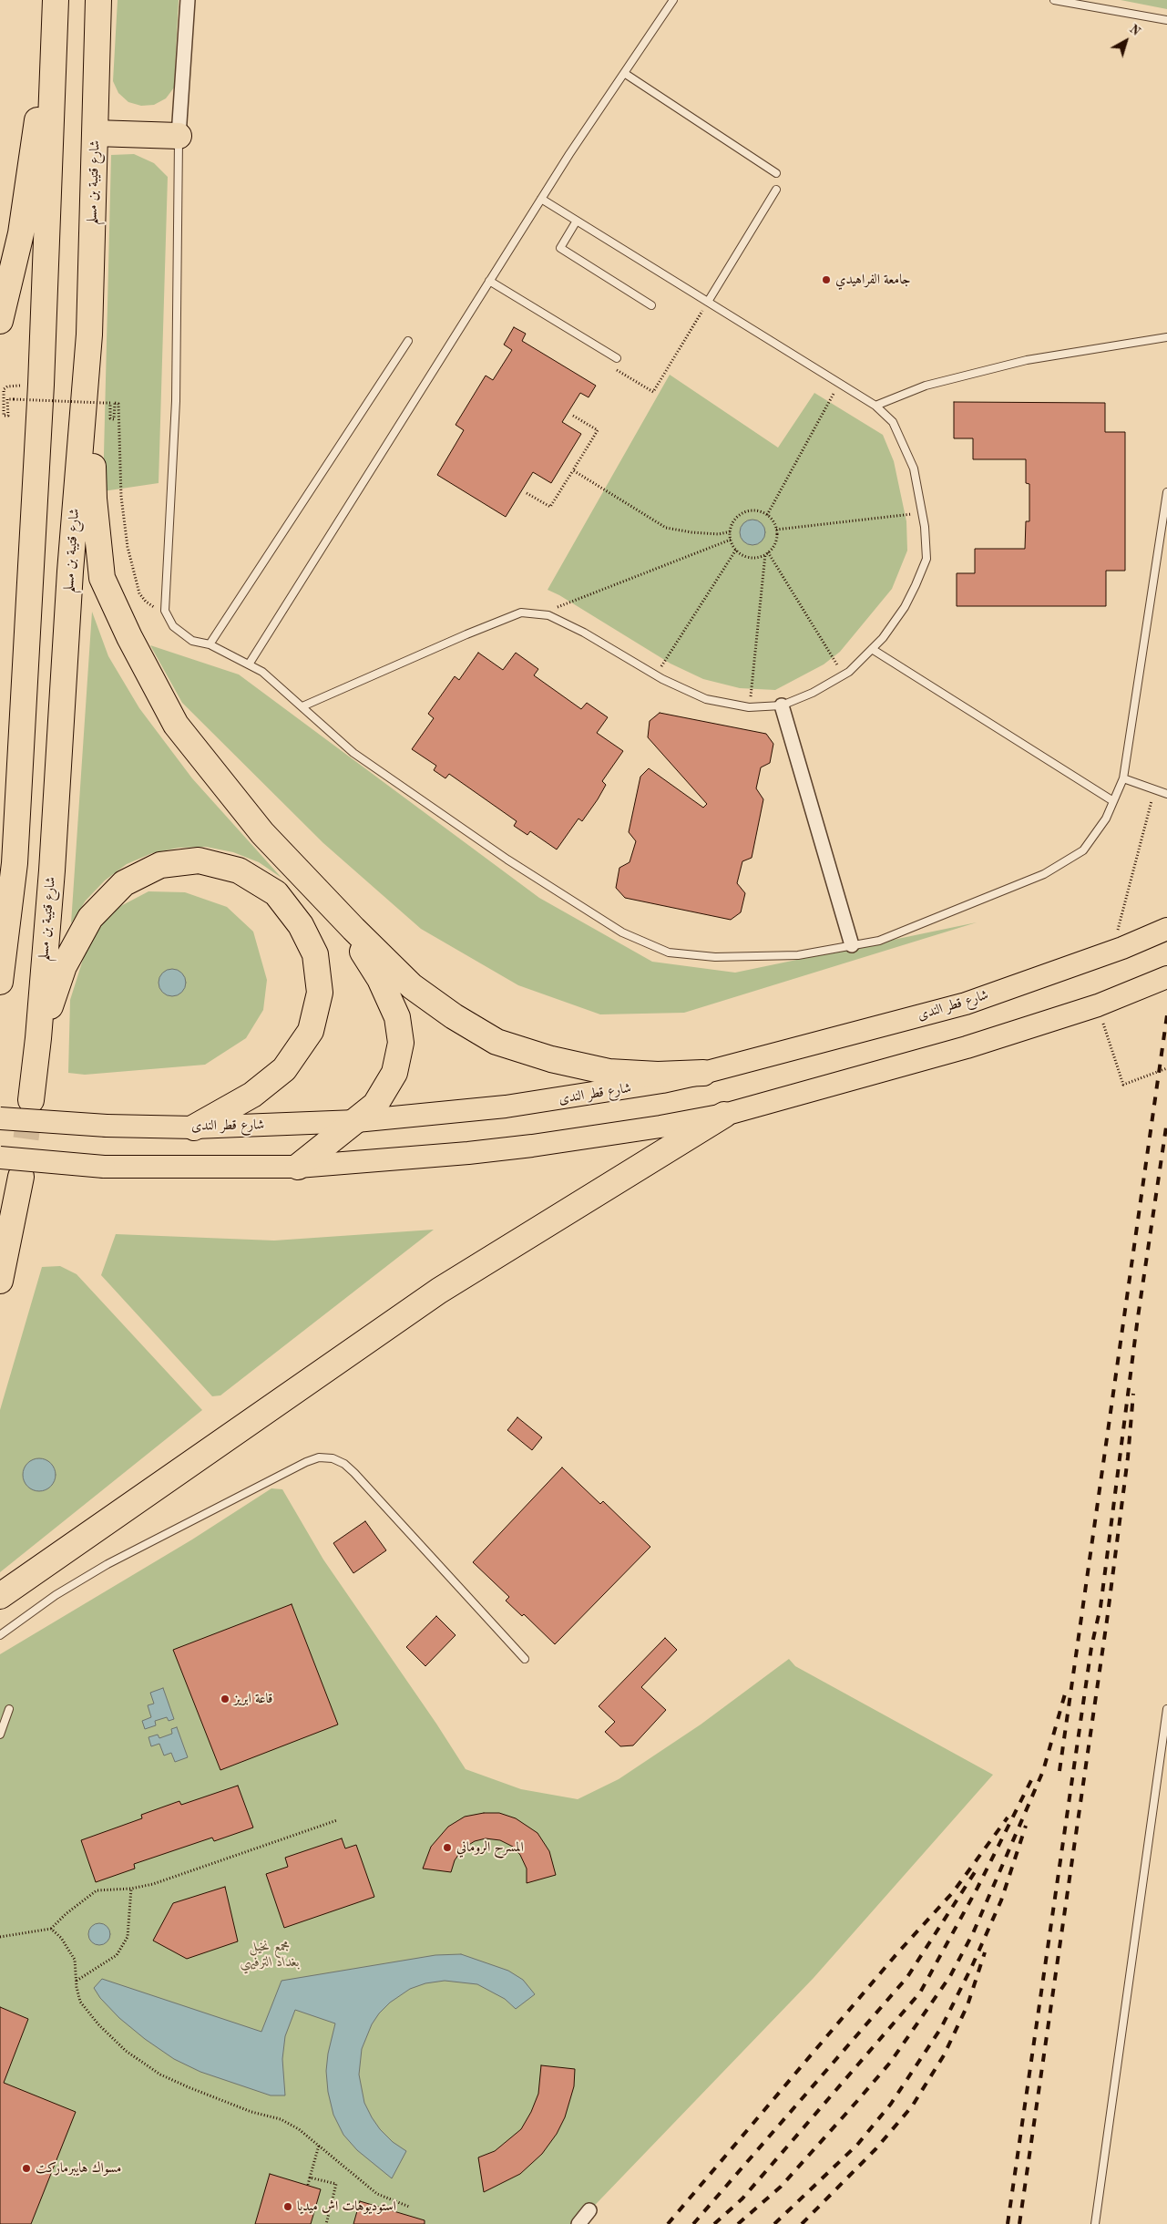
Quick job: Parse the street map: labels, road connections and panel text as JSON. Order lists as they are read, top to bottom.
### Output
{
  "streets": {
    "highway": ["شارع قتيبة بن مسلم"],
    "main road": ["شارع قطر الندى"]
  },
  "parks": ["مجمع نخيل بغداد الترفيهي"],
  "places": [
    "جامعة الفراهيدي",
    "قاعة ابريز",
    "المسرح الروماني",
    "مسواك هايبرماركت",
    "استوديوهات اش ميديا"
  ],
  "north": "top right"
}
